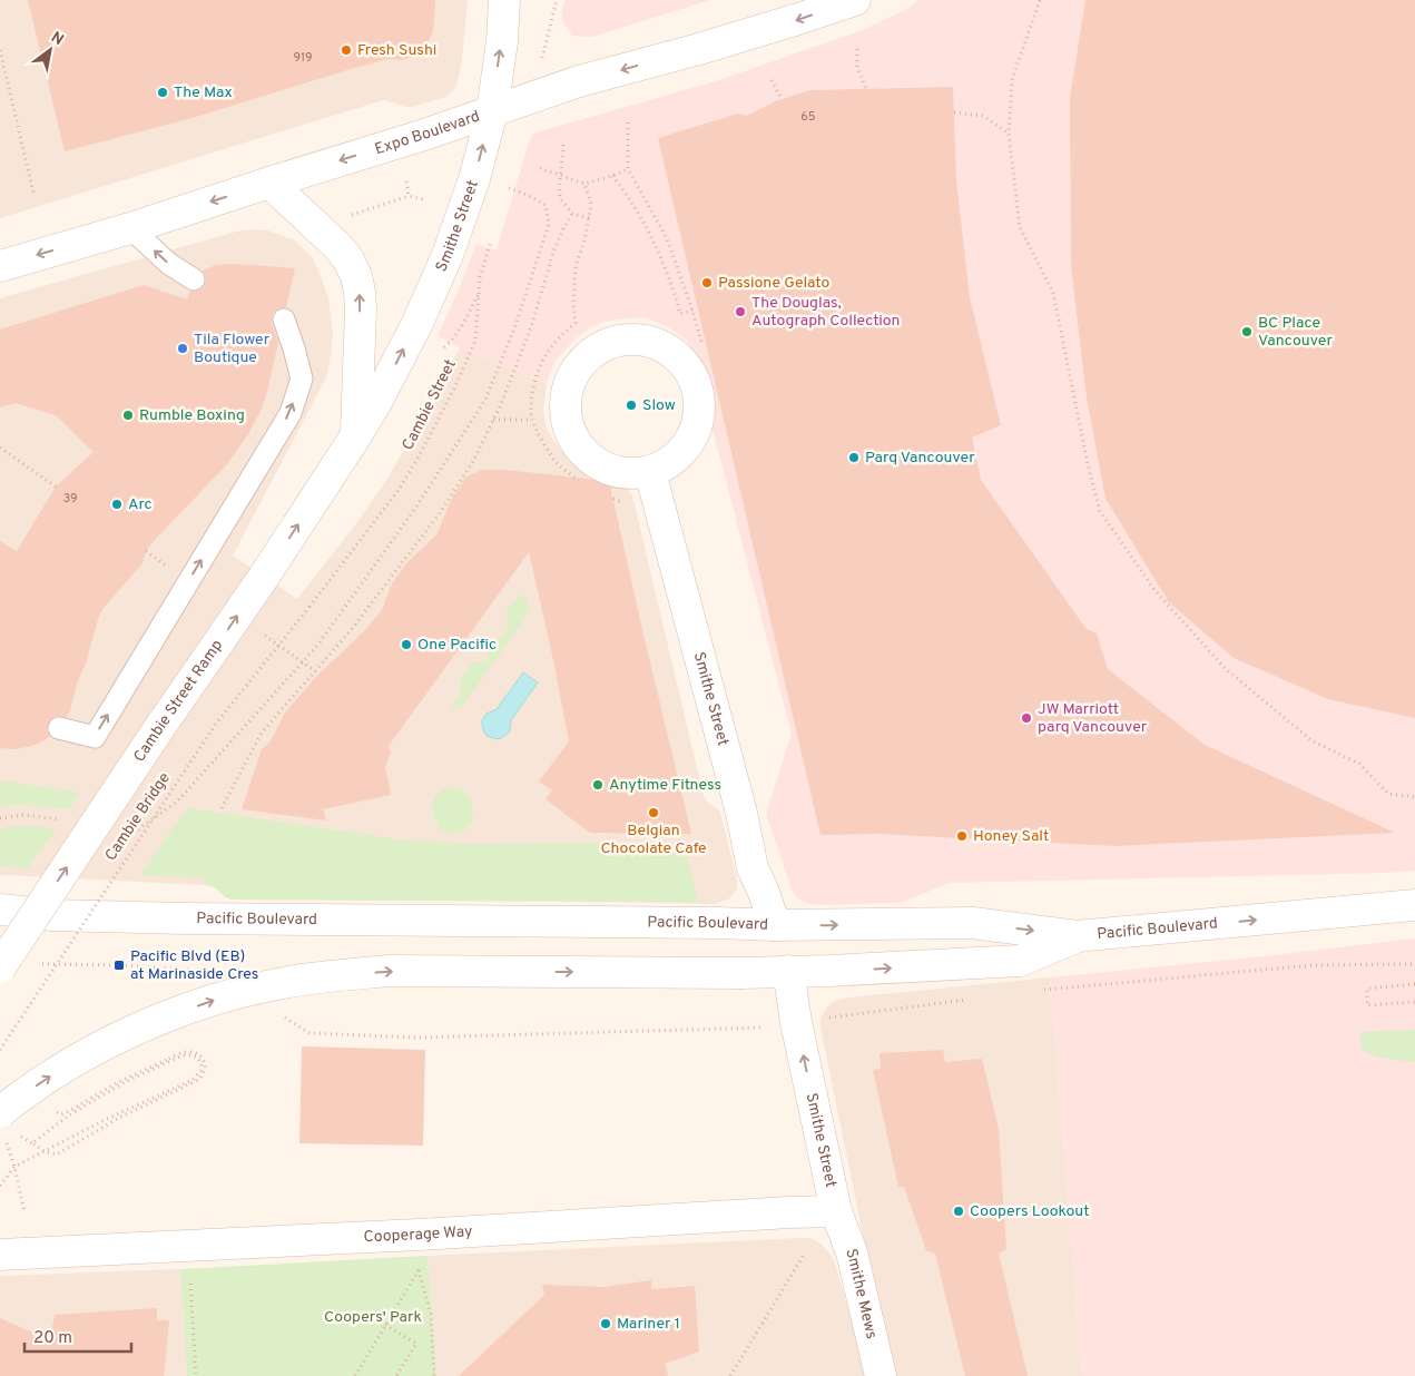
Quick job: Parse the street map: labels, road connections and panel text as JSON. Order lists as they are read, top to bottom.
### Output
{
  "streets": {
    "main road": [
      "Expo Boulevard",
      "Smithe Street",
      "Cambie Street Ramp",
      "Pacific Boulevard",
      "Cooperage Way",
      "Smithe Mews"
    ],
    "path": ["Cambie Street", "Cambie Bridge"]
  },
  "crossings": [
    ["Expo Boulevard", "Smithe Street"],
    ["Smithe Street", "Cambie Street Ramp"],
    ["Smithe Street", "Pacific Boulevard"],
    ["Smithe Street", "Cooperage Way"],
    ["Smithe Street", "Smithe Mews"],
    ["Cambie Street", "Cambie Bridge"],
    ["Cooperage Way", "Smithe Mews"]
  ],
  "one_way": ["Expo Boulevard", "Smithe Street", "Cambie Street Ramp"],
  "parks": ["Coopers' Park"],
  "places": {
    "other": [
      "Fresh Sushi",
      "The Max",
      "Passione Gelato",
      "The Douglas, Autograph Collection",
      "BC Place Vancouver",
      "Tila Flower Boutique",
      "Slow",
      "Rumble Boxing",
      "Parq Vancouver",
      "Arc",
      "One Pacific",
      "JW Marriott parq Vancouver",
      "Anytime Fitness",
      "Belgian Chocolate Cafe",
      "Honey Salt",
      "Coopers Lookout",
      "Mariner 1"
    ],
    "transit": ["Pacific Blvd (EB) at Marinaside Cres"]
  },
  "house_numbers": ["919", "65", "39"],
  "scale_bar": "20 m",
  "north": "top right"
}
